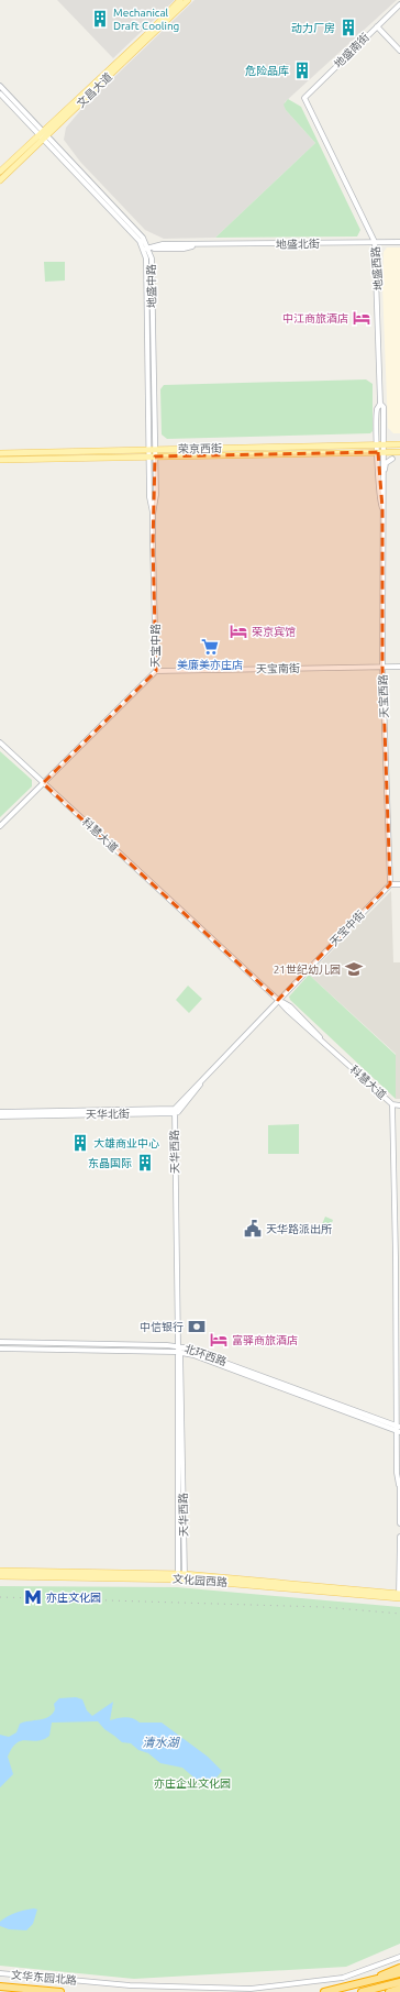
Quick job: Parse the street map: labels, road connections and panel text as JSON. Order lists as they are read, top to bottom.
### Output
{
  "streets": {
    "main road": ["文昌大道", "荣京西街", "文化园西路"],
    "street": [
      "地盛南街",
      "地盛北街",
      "地盛西路",
      "地盛中路",
      "天宝中路",
      "天宝南街",
      "天宝西路",
      "科慧大道",
      "天宝中街",
      "天华北街",
      "天华西路",
      "北环西路",
      "文华东园北路"
    ]
  },
  "crossings": [
    ["地盛南街", "地盛西路"],
    ["文昌大道", "地盛中路"],
    ["地盛北街", "地盛西路"],
    ["地盛北街", "地盛中路"],
    ["地盛西路", "荣京西街"],
    ["地盛西路", "天宝西路"],
    ["地盛中路", "荣京西街"],
    ["地盛中路", "天宝中路"],
    ["荣京西街", "天宝中路"],
    ["荣京西街", "天宝西路"],
    ["天宝中路", "天宝南街"],
    ["天宝中路", "科慧大道"],
    ["天宝南街", "天宝西路"],
    ["天宝西路", "天宝中街"],
    ["科慧大道", "天宝中街"],
    ["科慧大道", "北环西路"],
    ["天华北街", "天华西路"],
    ["天华西路", "北环西路"],
    ["天华西路", "文化园西路"]
  ],
  "water": ["清水湖"],
  "parks": ["亦庄企业文化园"],
  "places": {
    "building": [
      "Mechanical Draft Cooling",
      "动力厂房",
      "危险品库",
      "大雄商业中心",
      "东晶国际"
    ],
    "hotel": ["中江商旅酒店", "荣京宾馆", "富驿商旅酒店"],
    "supermarket": ["美廉美亦庄店"],
    "school or university": ["21世纪幼儿园"],
    "public building": ["天华路派出所"],
    "bank": ["中信银行"],
    "metro station": ["亦庄文化园"]
  }
}
